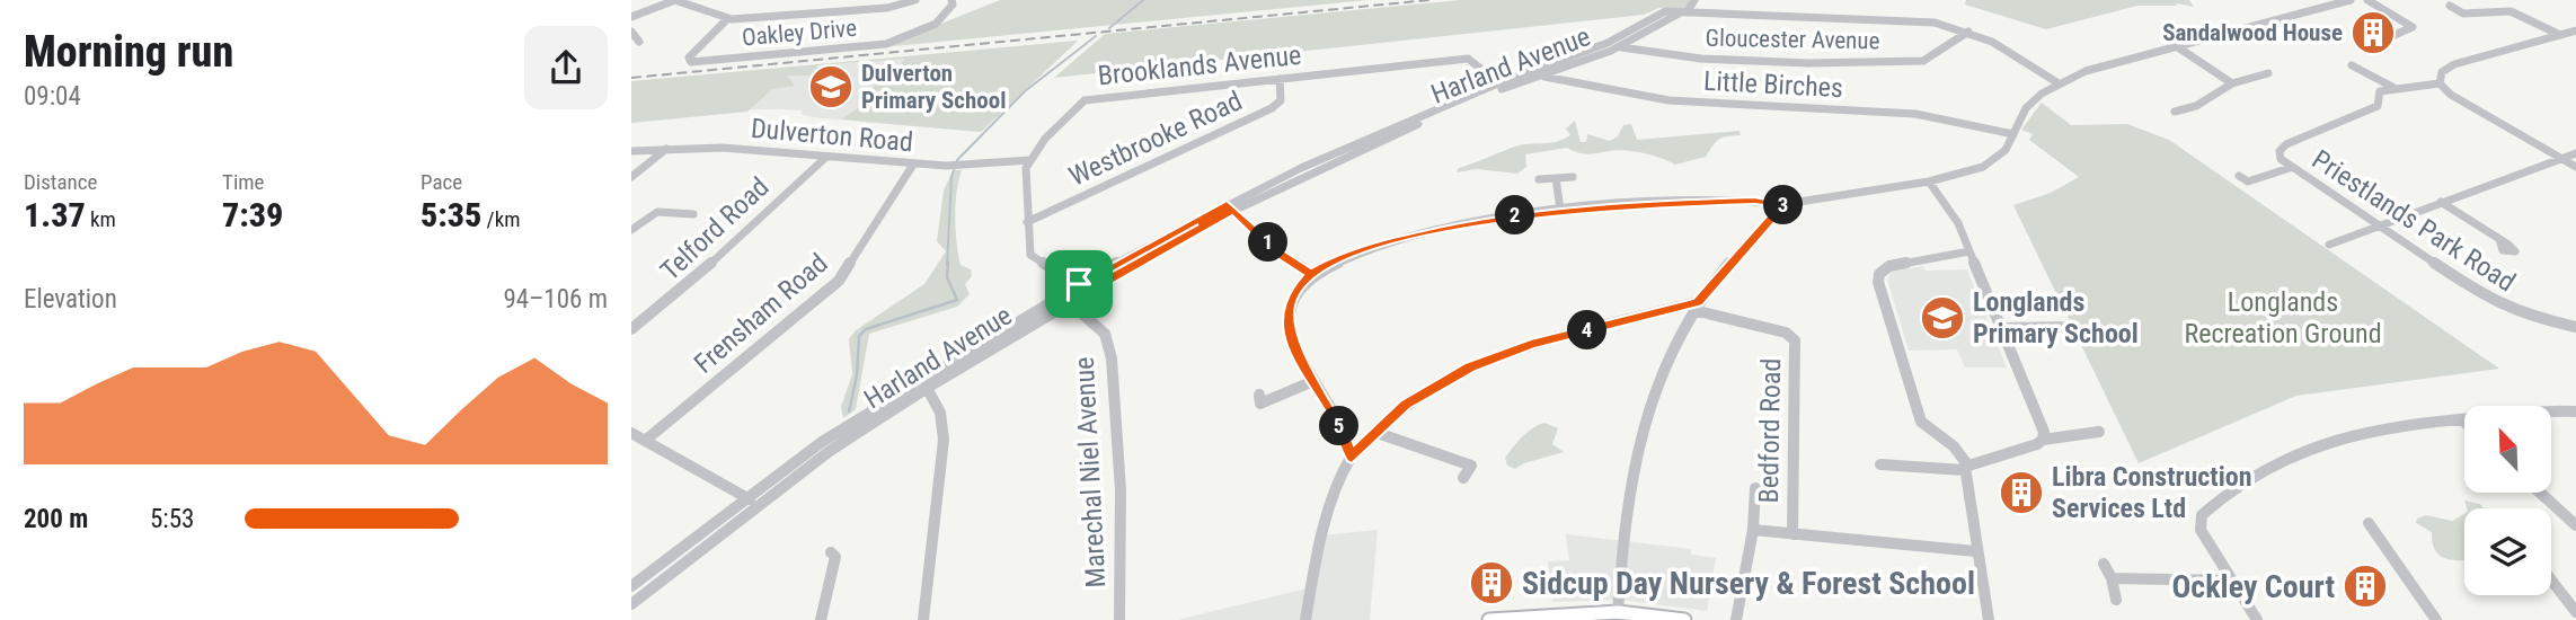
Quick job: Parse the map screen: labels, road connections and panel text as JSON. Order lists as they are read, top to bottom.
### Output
{
  "streets": {
    "street": [
      "Oakley Drive",
      "Gloucester Avenue",
      "Brooklands Avenue",
      "Harland Avenue",
      "Little Birches",
      "Dulverton Road",
      "Westbrooke Road",
      "Priestlands Park Road",
      "Telford Road",
      "Frensham Road",
      "Bedford Road",
      "Marechal Niel Avenue"
    ]
  },
  "crossings": [
    ["Gloucester Avenue", "Harland Avenue"],
    ["Brooklands Avenue", "Harland Avenue"],
    ["Brooklands Avenue", "Dulverton Road"],
    ["Brooklands Avenue", "Westbrooke Road"],
    ["Harland Avenue", "Little Birches"],
    ["Harland Avenue", "Marechal Niel Avenue"],
    ["Dulverton Road", "Telford Road"],
    ["Dulverton Road", "Frensham Road"]
  ],
  "parks": ["Longlands Recreation Ground"],
  "places": {
    "building": [
      "Sandalwood House",
      "Libra Construction Services Ltd",
      "Sidcup Day Nursery & Forest School",
      "Ockley Court"
    ],
    "school or university": ["Dulverton Primary School", "Longlands Primary School"]
  },
  "north": "top left",
  "page": {
    "heading": ["Morning run", "09:04"],
    "stats": [
      ["Distance", "1.37 km"],
      ["Time", "7:39"],
      ["Pace", "5:35 /km"]
    ],
    "pins": [
      "3",
      "2",
      "1",
      "4",
      "5"
    ],
    "chart": ["Elevation", "94–106 m"],
    "list": [
      {
        "name": "200 m",
        "note": "5:53"
      }
    ]
  }
}
